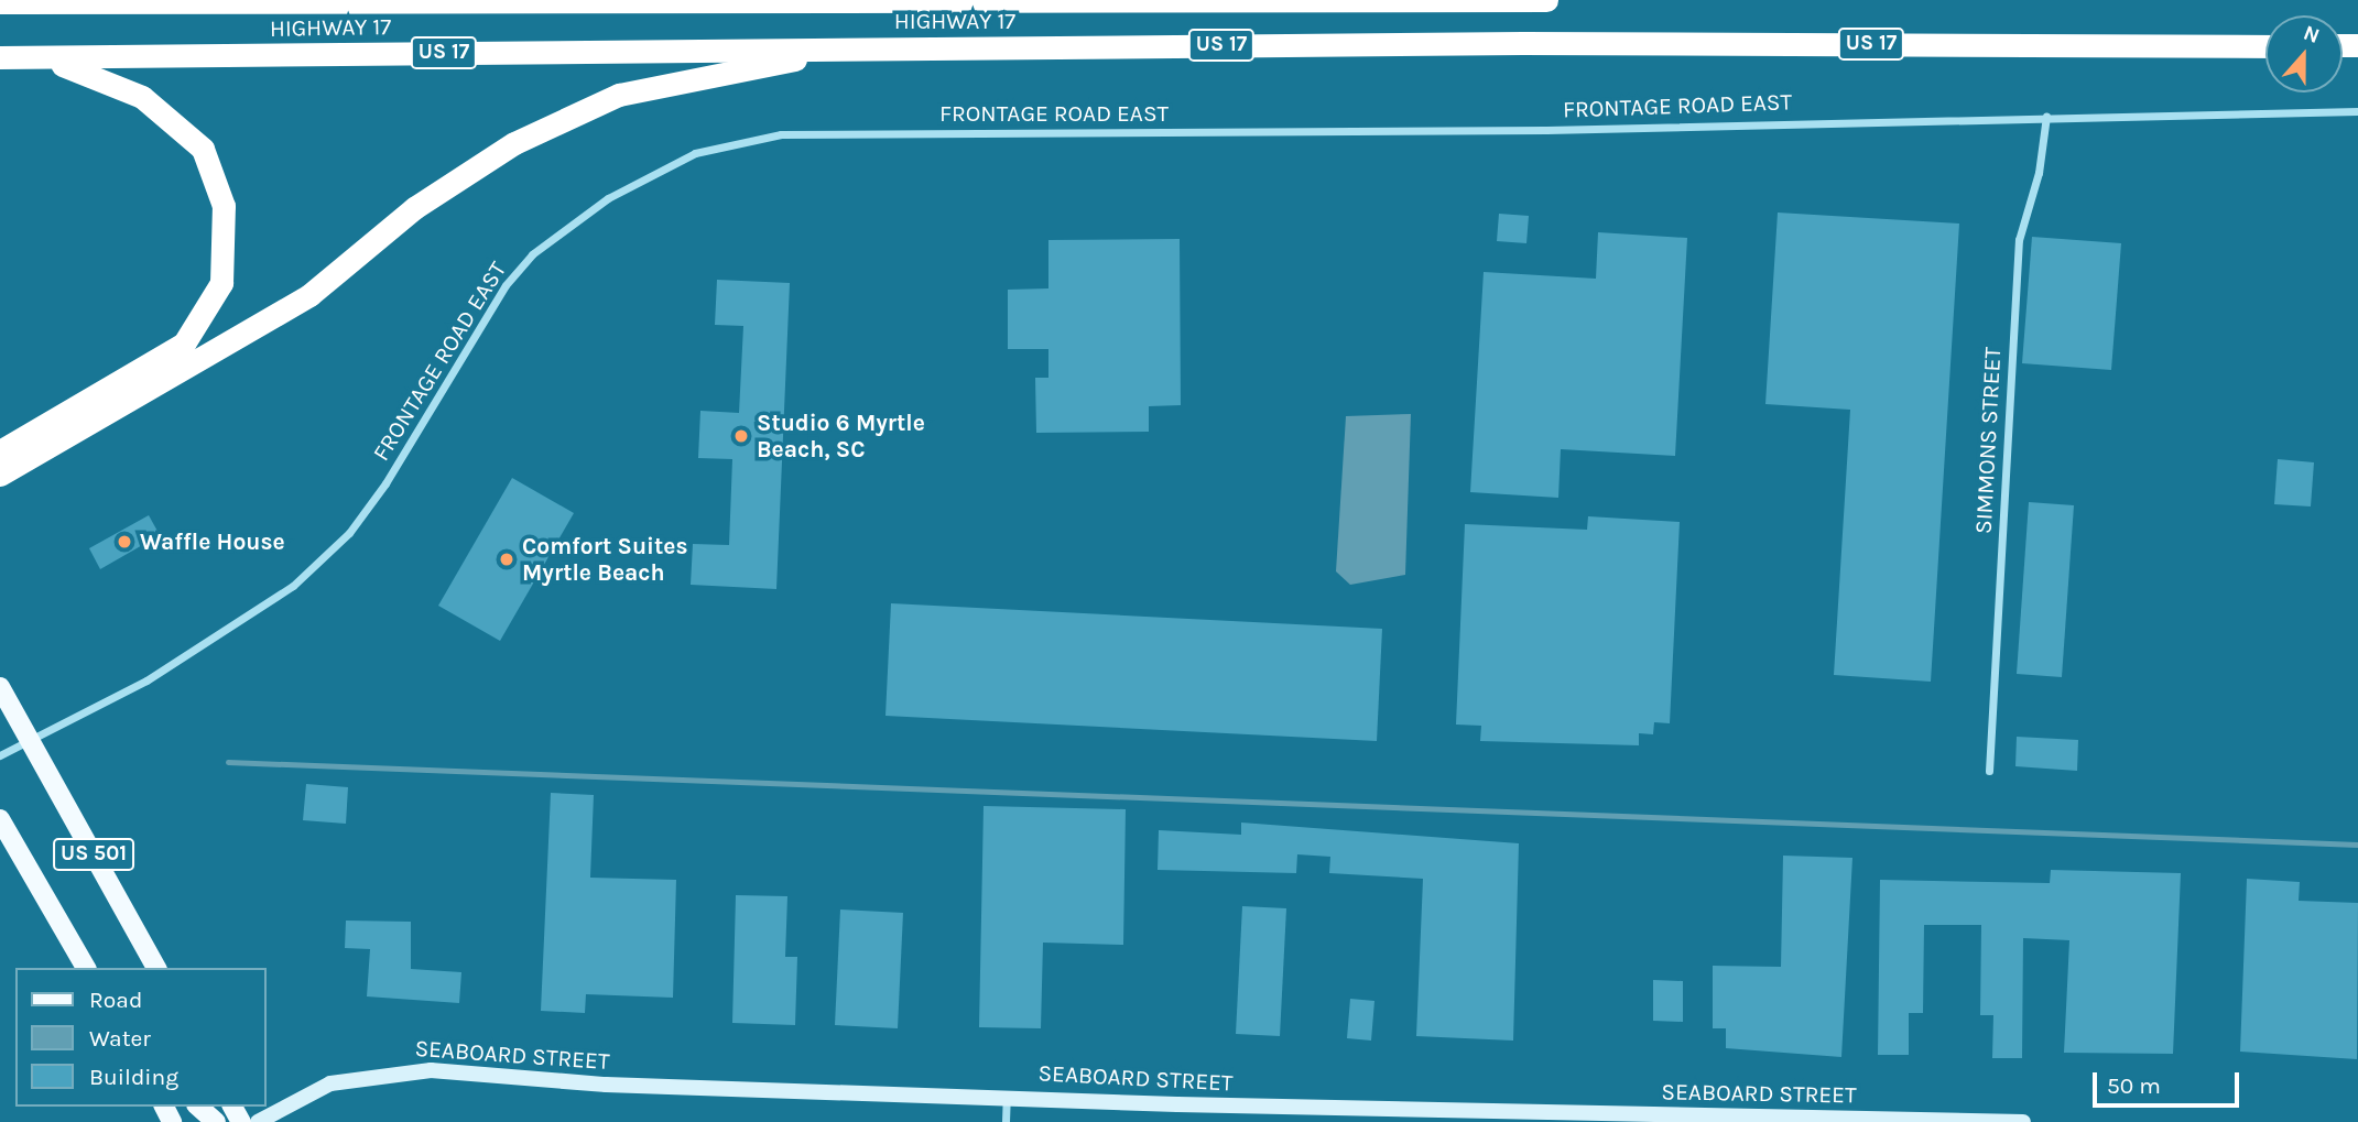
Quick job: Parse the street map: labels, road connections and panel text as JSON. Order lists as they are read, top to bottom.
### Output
{
  "streets": {
    "highway": ["HIGHWAY 17", "US 17"],
    "main road": ["US 501"],
    "street": ["FRONTAGE ROAD EAST", "SIMMONS STREET", "SEABOARD STREET"]
  },
  "crossings": [
    ["FRONTAGE ROAD EAST", "SIMMONS STREET"],
    ["FRONTAGE ROAD EAST", "US 501"]
  ],
  "places": ["Studio 6 Myrtle Beach, SC", "Waffle House", "Comfort Suites Myrtle Beach"],
  "legend": ["Road", "Water", "Building"],
  "scale_bar": "50 m",
  "north": "top"
}
